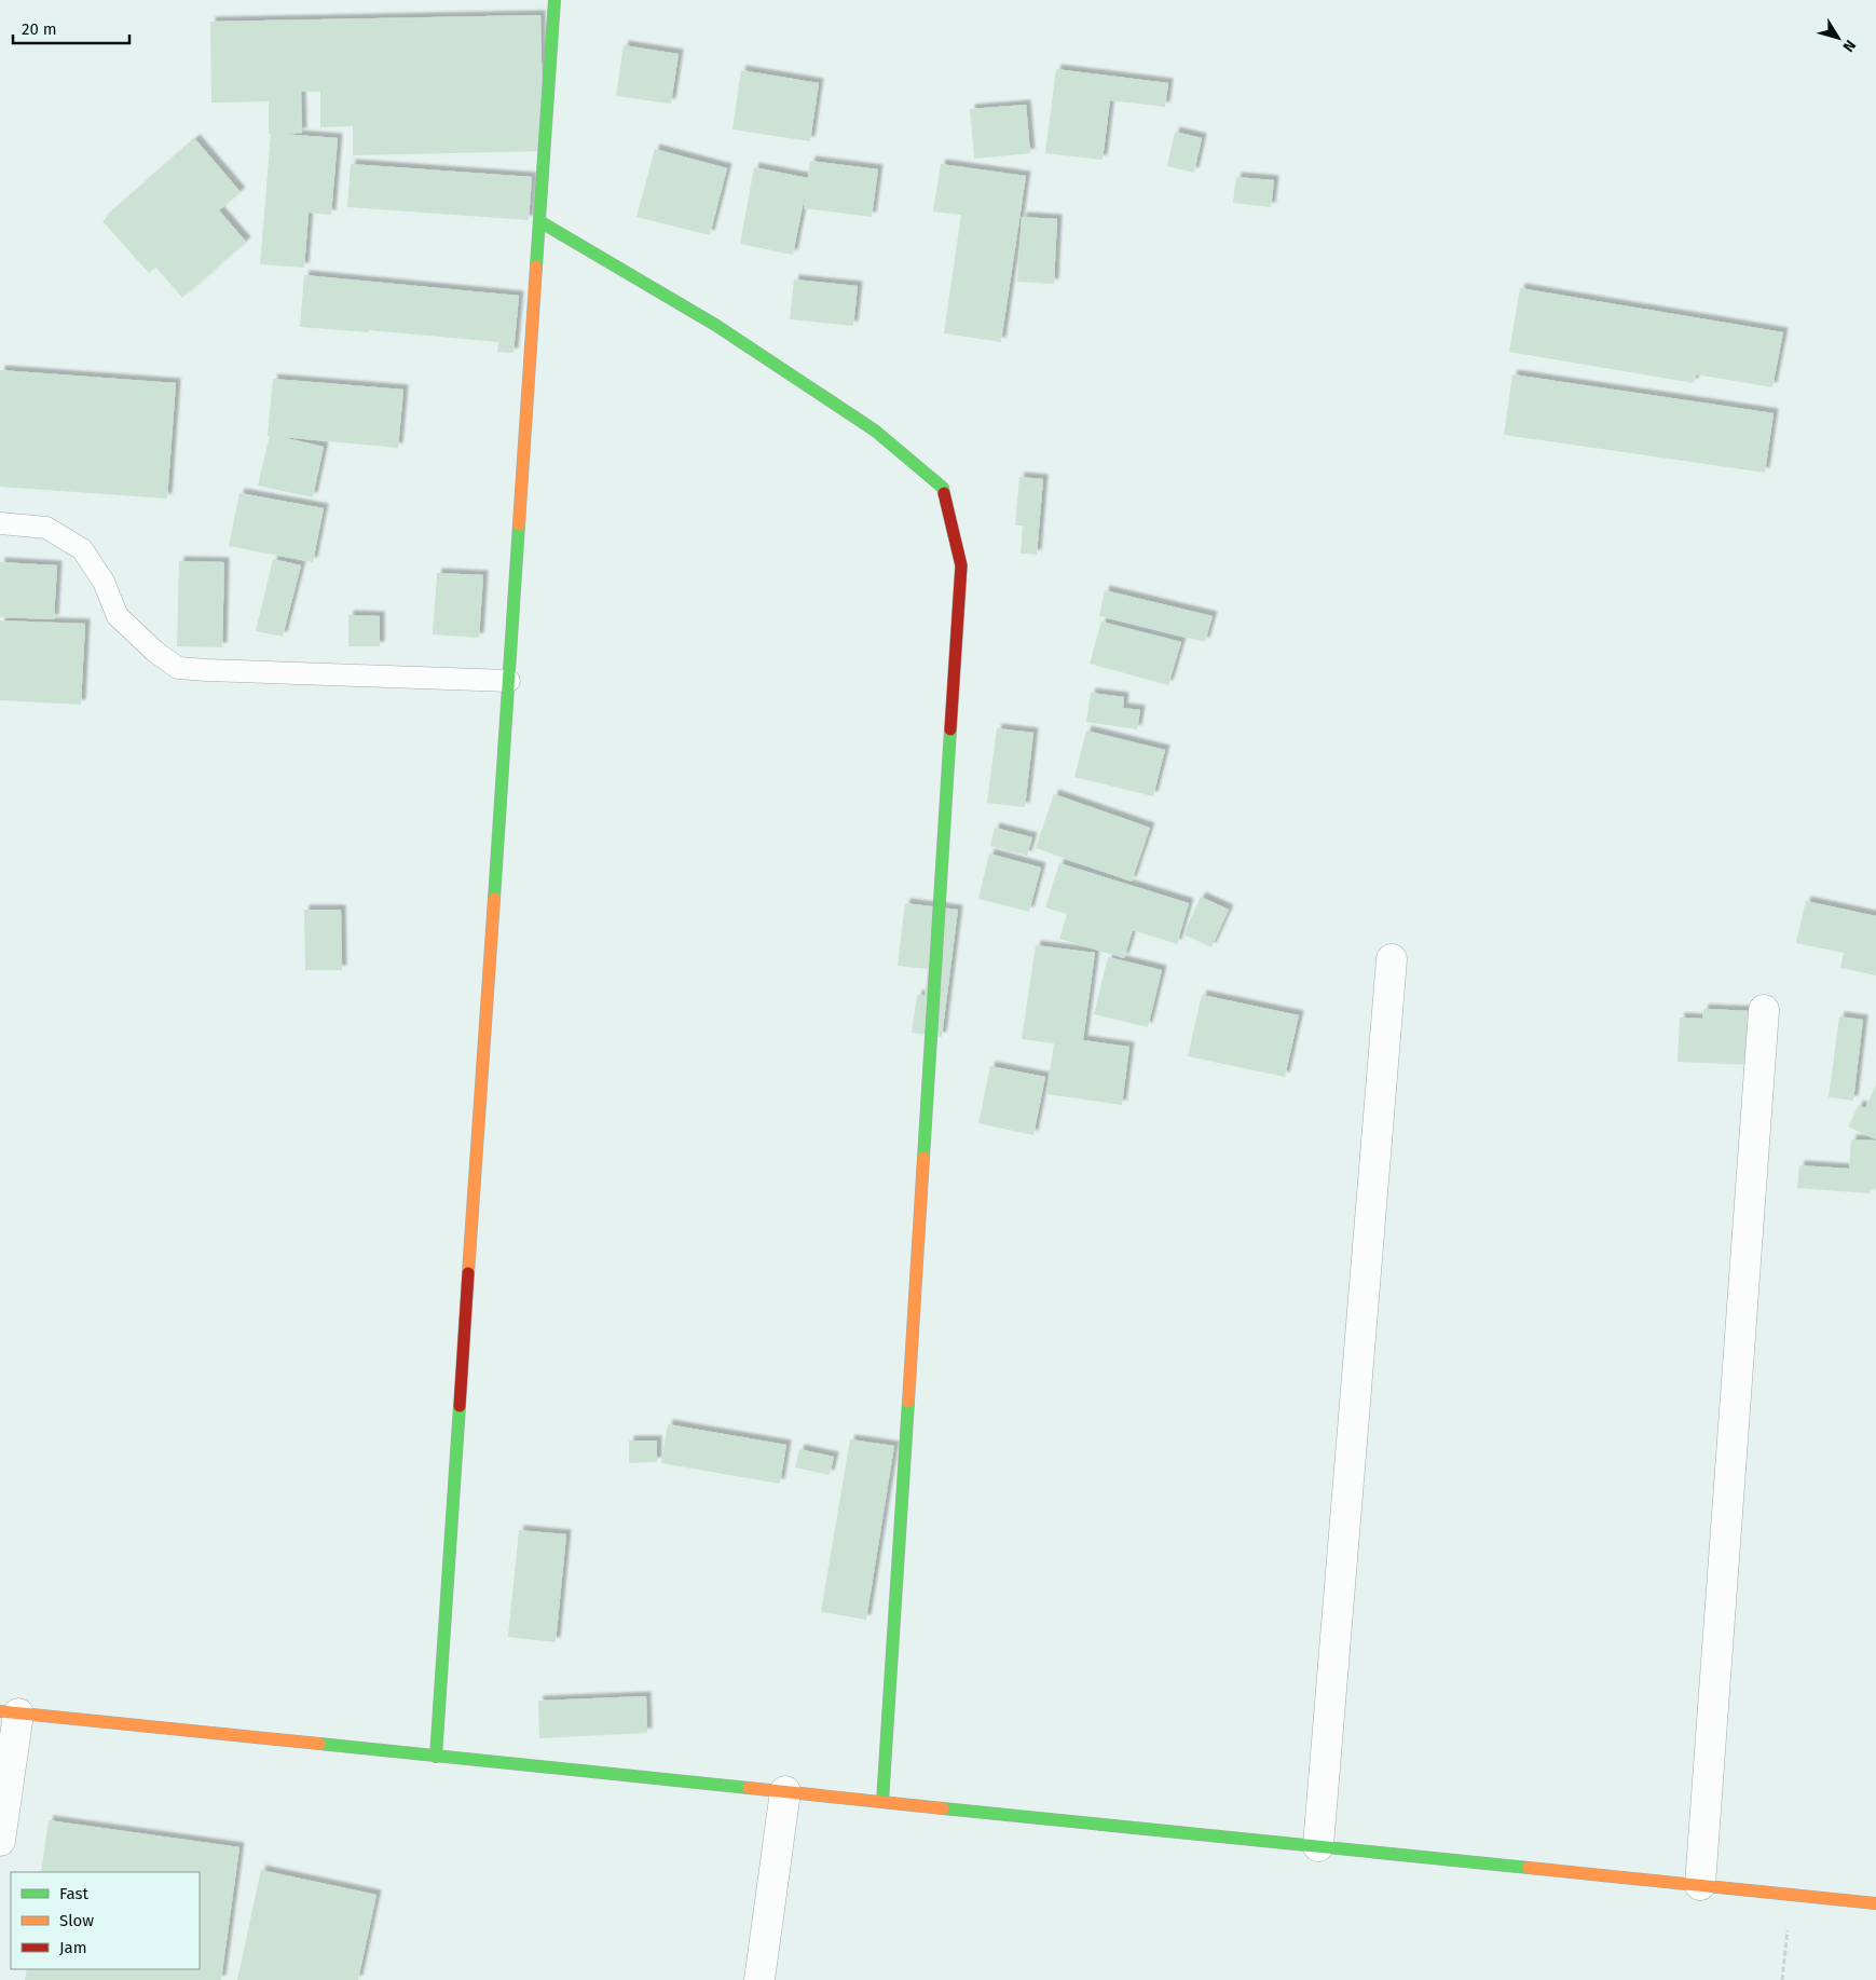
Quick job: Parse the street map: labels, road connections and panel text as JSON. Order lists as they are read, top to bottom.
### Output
{
  "legend": ["Fast", "Slow", "Jam"],
  "scale_bar": "20 m",
  "north": "bottom right"
}
